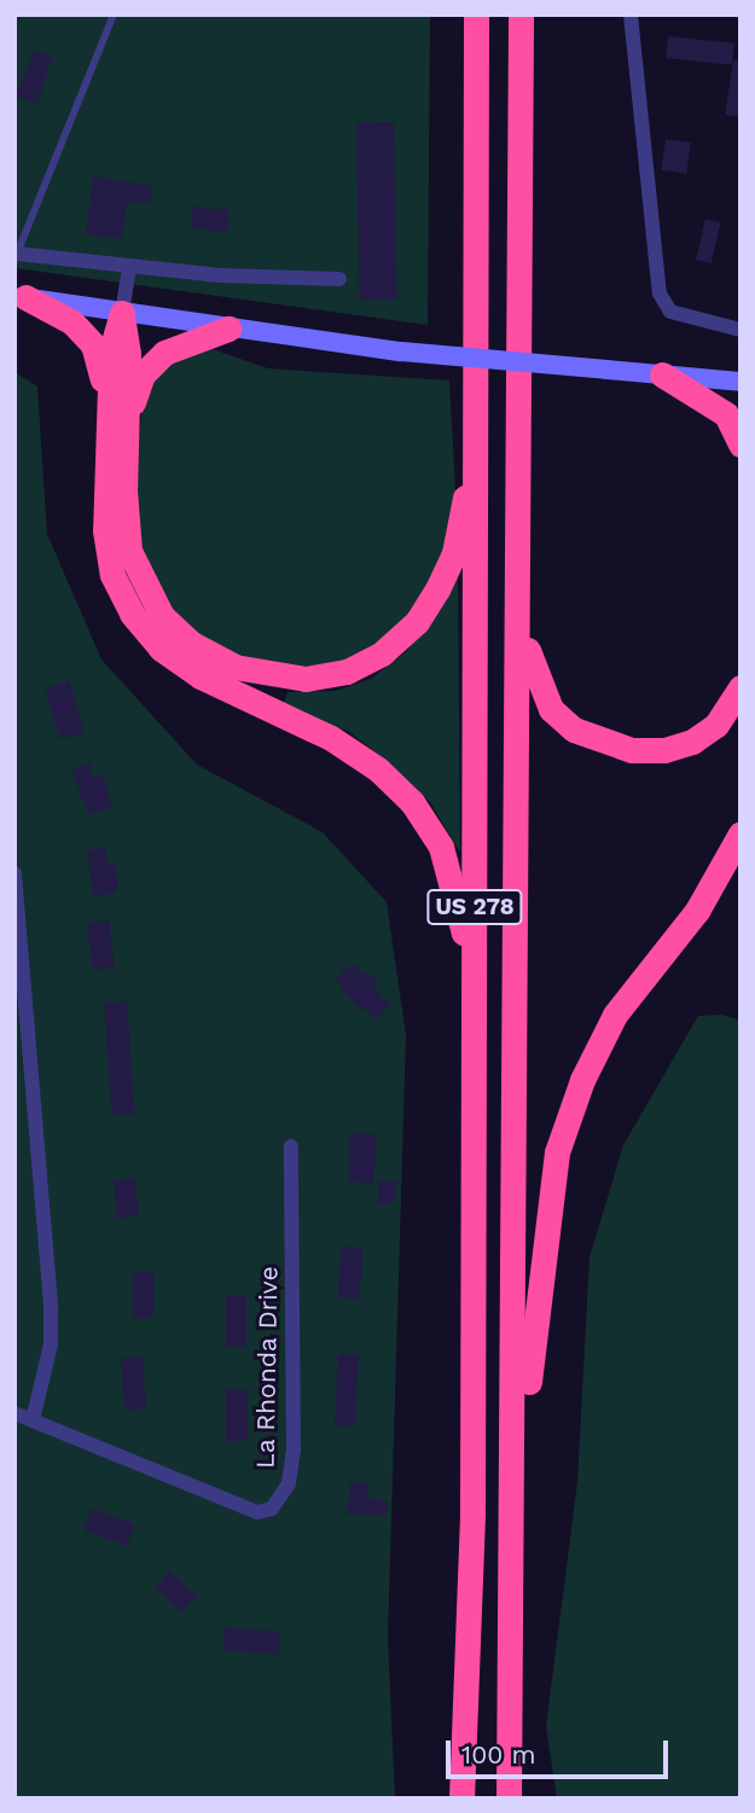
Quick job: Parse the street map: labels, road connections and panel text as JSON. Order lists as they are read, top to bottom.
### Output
{
  "streets": {
    "highway": ["US 278"],
    "street": ["La Rhonda Drive"]
  },
  "scale_bar": "100 m"
}
